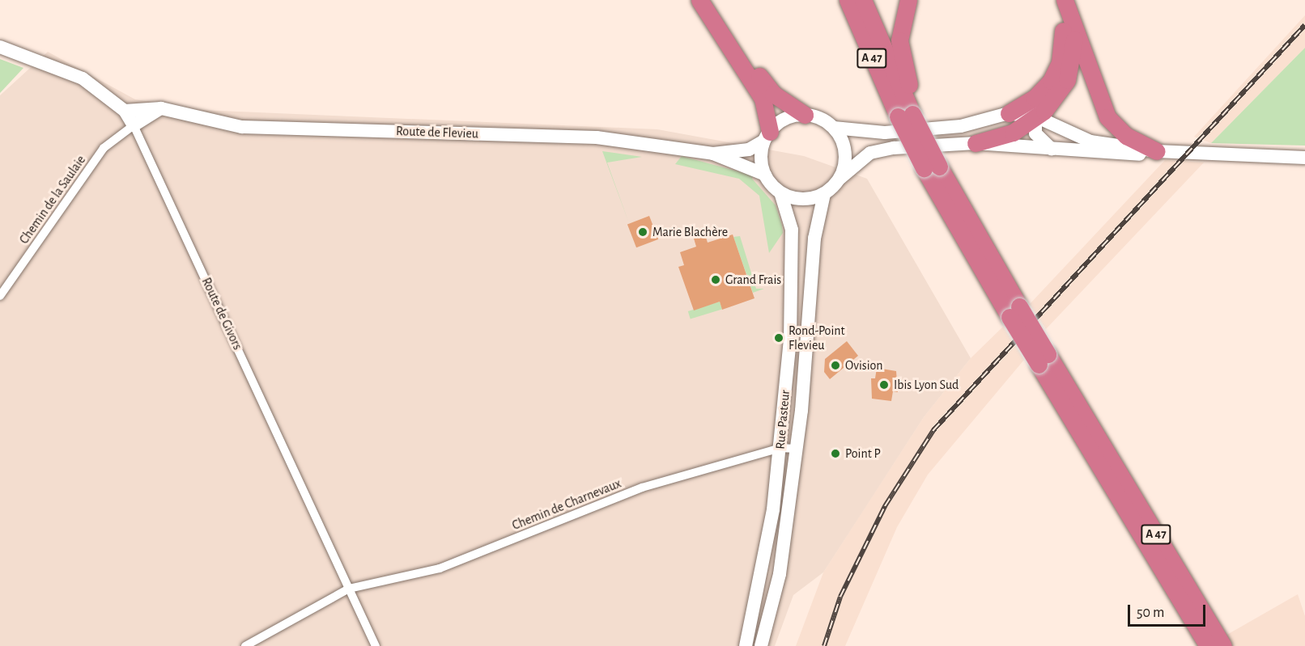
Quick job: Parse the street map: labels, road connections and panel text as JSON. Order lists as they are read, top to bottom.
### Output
{
  "streets": {
    "highway": ["A 47"],
    "main road": ["Route de Flevieu", "Route de Givors", "Rue Pasteur"],
    "street": ["Chemin de la Saulaie", "Chemin de Charnevaux"]
  },
  "crossings": [
    ["Route de Flevieu", "Route de Givors"],
    ["Route de Flevieu", "Rue Pasteur"],
    ["Chemin de la Saulaie", "Route de Givors"],
    ["Route de Givors", "Chemin de Charnevaux"],
    ["Rue Pasteur", "Chemin de Charnevaux"]
  ],
  "places": [
    "Marie Blachère",
    "Grand Frais",
    "Rond-Point Flevieu",
    "Ovision",
    "Ibis Lyon Sud",
    "Point P"
  ],
  "scale_bar": "50 m"
}
